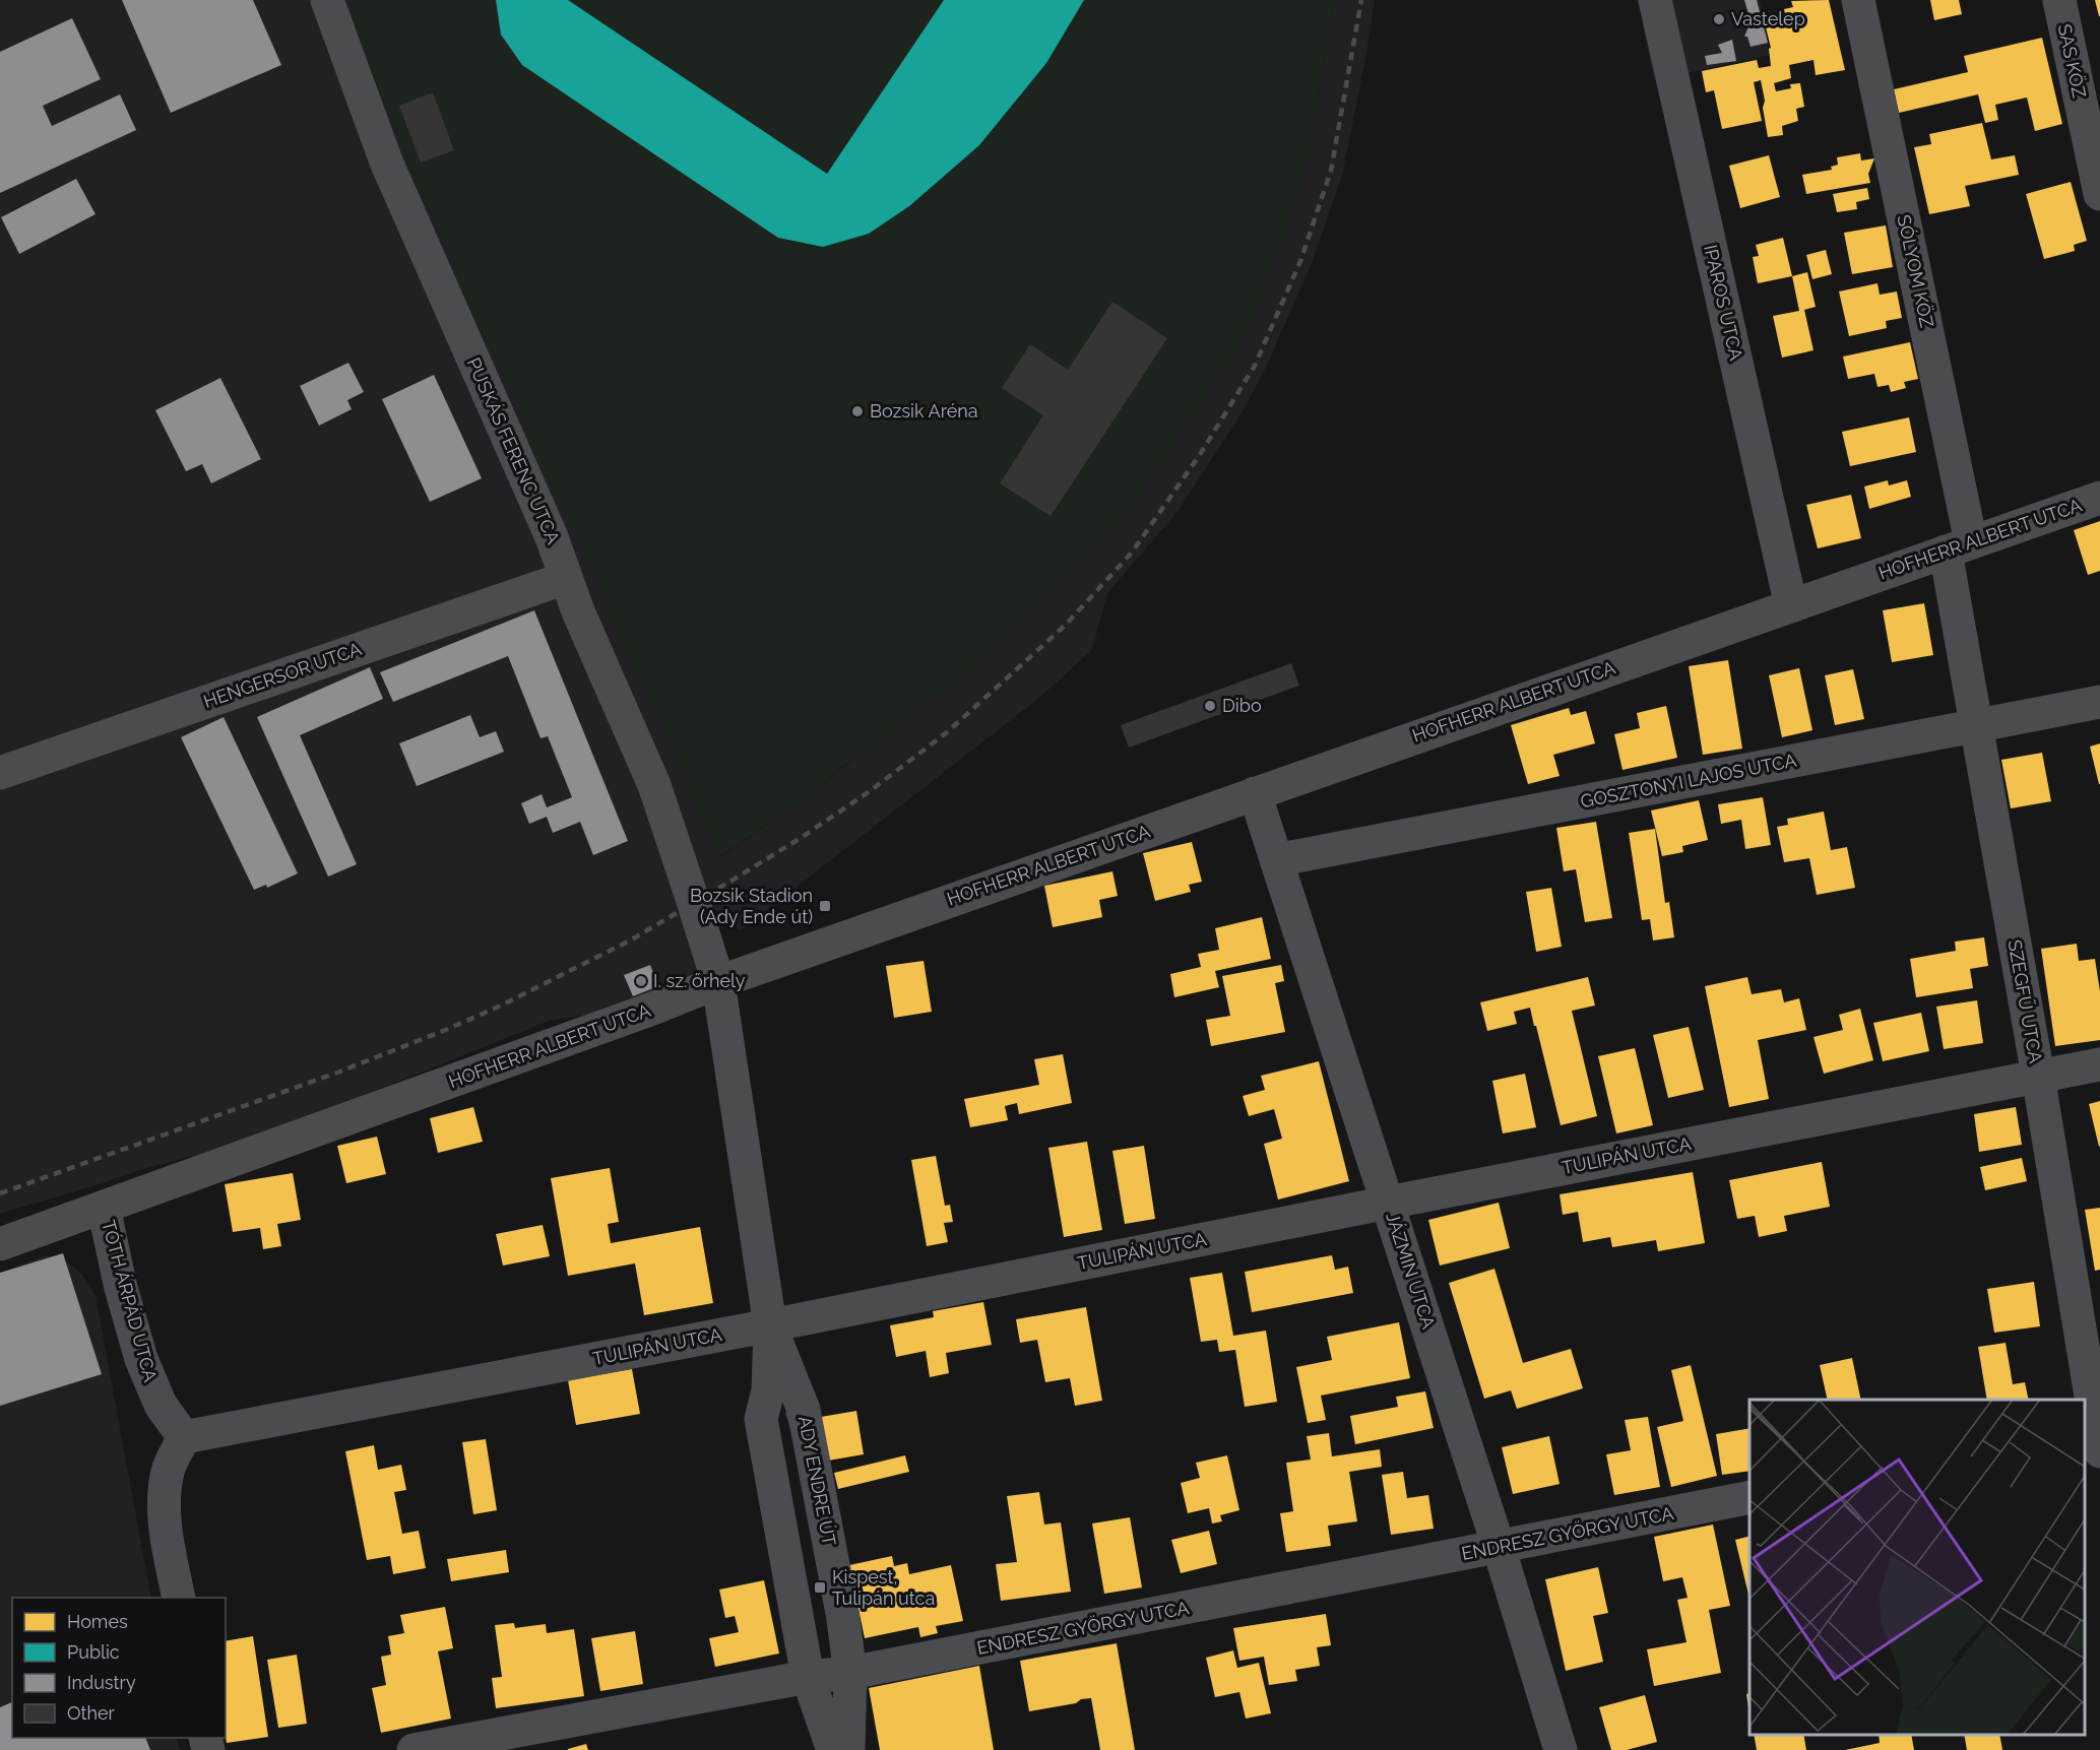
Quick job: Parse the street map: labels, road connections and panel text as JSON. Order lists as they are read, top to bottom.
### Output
{
  "streets": {
    "street": [
      "SAS KÖZ",
      "SÓLYOM KÖZ",
      "IPAROS UTCA",
      "PUSKÁS FERENC UTCA",
      "HOFHERR ALBERT UTCA",
      "HENGERSOR UTCA",
      "GOSZTONYI LAJOS UTCA",
      "SZEGFŰ UTCA",
      "TULIPÁN UTCA",
      "JÁZMIN UTCA",
      "TÓTH ÁRPÁD UTCA",
      "ADY ENDRE ÚT",
      "ENDRESZ GYÖRGY UTCA"
    ]
  },
  "crossings": [
    ["SÓLYOM KÖZ", "HOFHERR ALBERT UTCA"],
    ["SÓLYOM KÖZ", "SZEGFŰ UTCA"],
    ["IPAROS UTCA", "HOFHERR ALBERT UTCA"],
    ["PUSKÁS FERENC UTCA", "HENGERSOR UTCA"],
    ["PUSKÁS FERENC UTCA", "ADY ENDRE ÚT"],
    ["HOFHERR ALBERT UTCA", "SZEGFŰ UTCA"],
    ["HOFHERR ALBERT UTCA", "JÁZMIN UTCA"],
    ["HOFHERR ALBERT UTCA", "TÓTH ÁRPÁD UTCA"],
    ["HOFHERR ALBERT UTCA", "ADY ENDRE ÚT"],
    ["GOSZTONYI LAJOS UTCA", "SZEGFŰ UTCA"],
    ["GOSZTONYI LAJOS UTCA", "JÁZMIN UTCA"],
    ["SZEGFŰ UTCA", "TULIPÁN UTCA"],
    ["TULIPÁN UTCA", "JÁZMIN UTCA"],
    ["TULIPÁN UTCA", "TÓTH ÁRPÁD UTCA"],
    ["TULIPÁN UTCA", "ADY ENDRE ÚT"],
    ["JÁZMIN UTCA", "ENDRESZ GYÖRGY UTCA"],
    ["ADY ENDRE ÚT", "ENDRESZ GYÖRGY UTCA"]
  ],
  "places": {
    "other": [
      "Vastelep",
      "Bozsik Aréna",
      "Dibo",
      "I. sz. őrhely"
    ],
    "transit": ["Bozsik Stadion (Ady Ende út)", "Kispest, Tulipán utca"]
  },
  "legend": [
    "Homes",
    "Public",
    "Industry",
    "Other"
  ]
}
